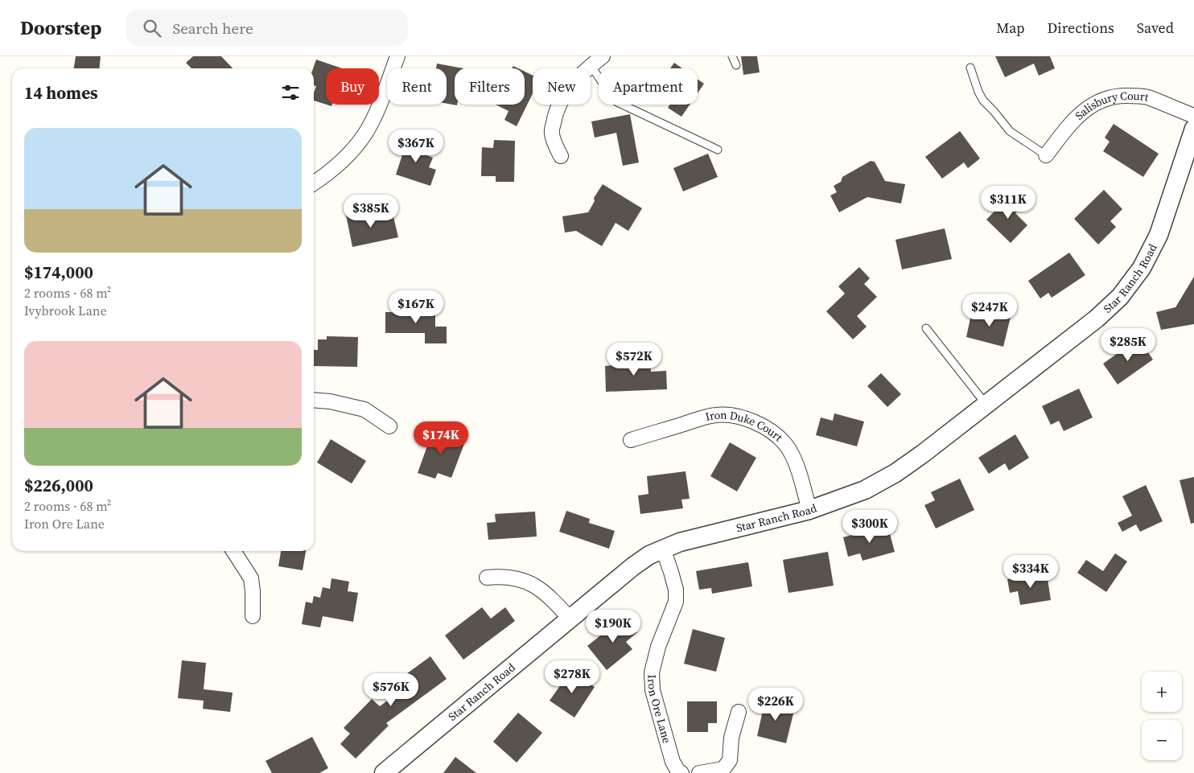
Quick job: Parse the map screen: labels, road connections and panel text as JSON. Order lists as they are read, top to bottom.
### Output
{
  "streets": {
    "street": [
      "Salisbury Court",
      "Star Ranch Road",
      "Iron Duke Court",
      "Iron Ore Lane"
    ]
  },
  "crossings": [
    ["Star Ranch Road", "Iron Duke Court"],
    ["Star Ranch Road", "Iron Ore Lane"]
  ],
  "page": {
    "header": "Doorstep",
    "search": "Search here",
    "nav": ["Map", "Directions", "Saved"],
    "chip": [
      "Buy",
      "Rent",
      "Filters",
      "New",
      "Apartment"
    ],
    "heading": "14 homes",
    "list": [
      {
        "name": "$174,000",
        "note": "2 rooms · 68 m² · Ivybrook Lane"
      },
      {
        "name": "$226,000",
        "note": "2 rooms · 68 m² · Iron Ore Lane"
      }
    ],
    "price": [
      "$367K",
      "$311K",
      "$385K",
      "$167K",
      "$247K",
      "$285K",
      "$572K",
      "$174K",
      "$300K",
      "$334K",
      "$190K",
      "$278K",
      "$576K",
      "$226K"
    ],
    "map_buttons": ["+", "−"]
  }
}
